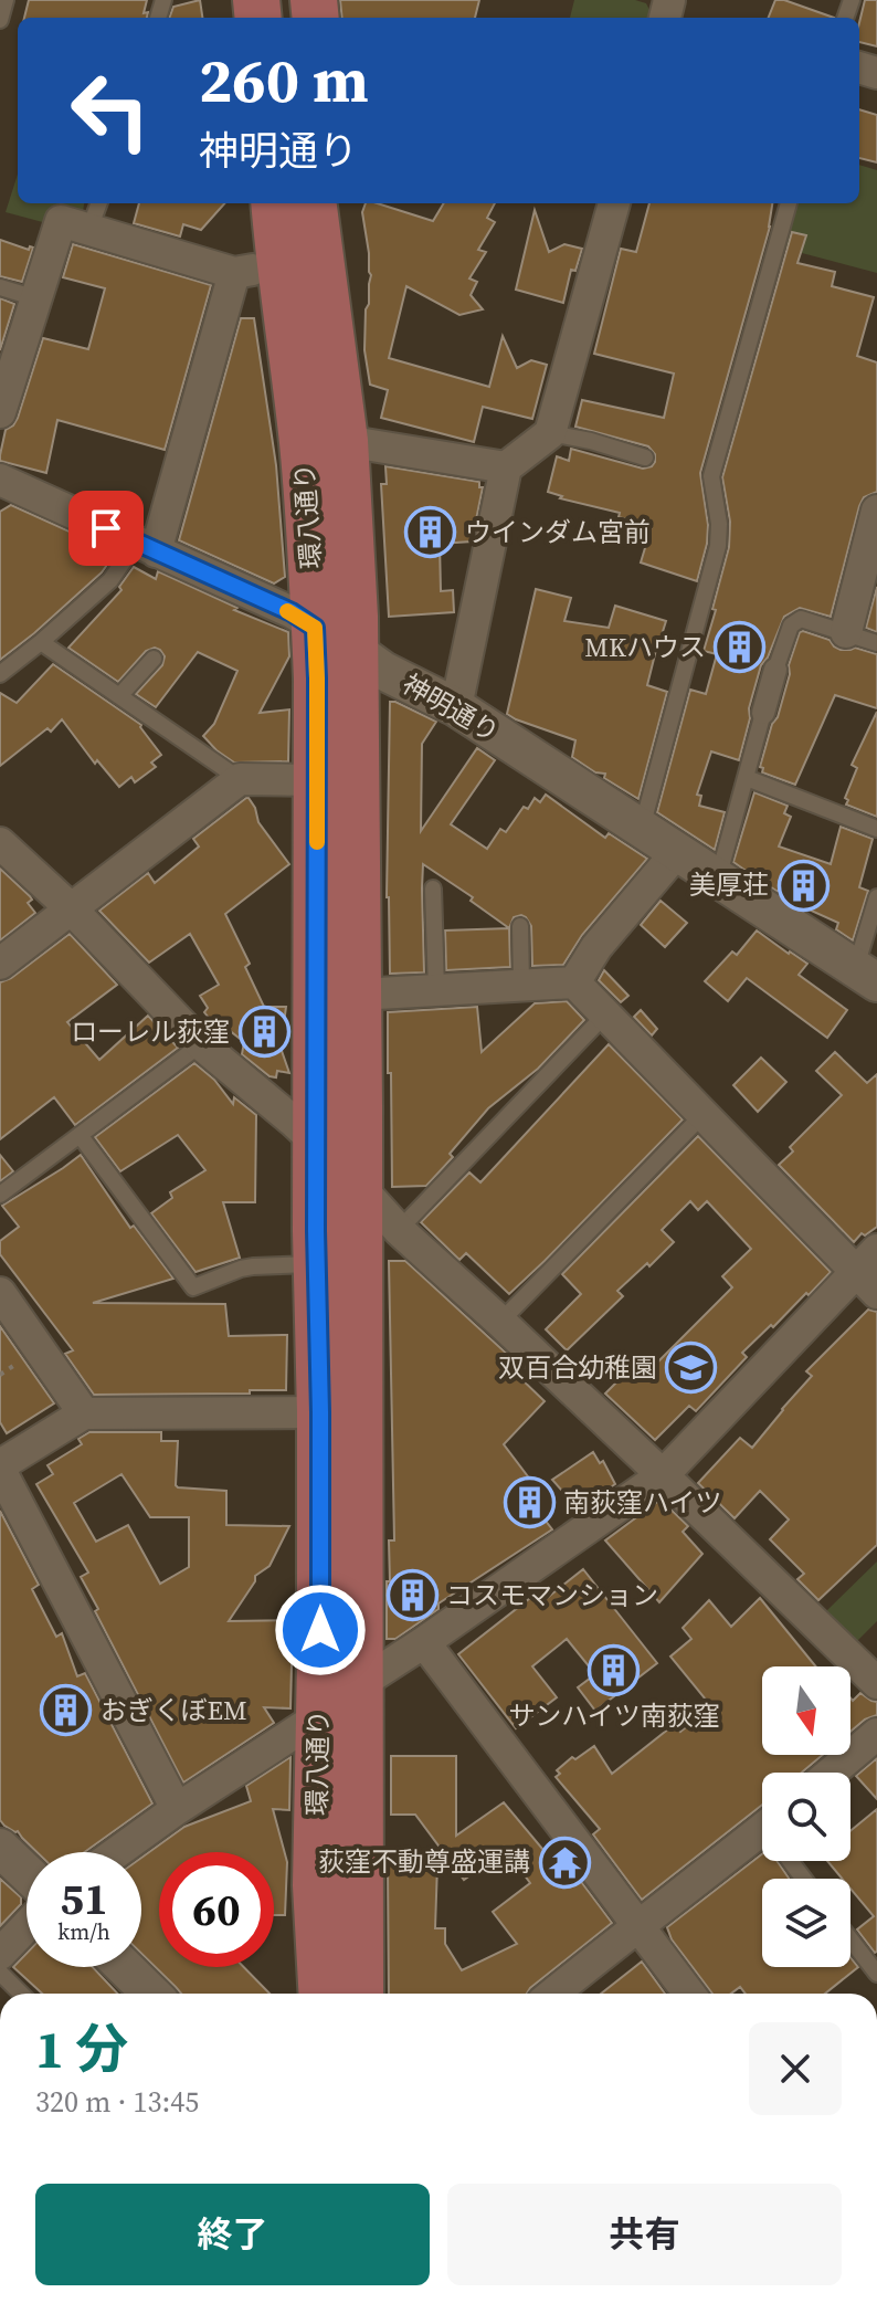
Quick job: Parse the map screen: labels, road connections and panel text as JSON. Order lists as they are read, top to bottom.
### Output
{
  "streets": {
    "main road": ["環八通り"],
    "street": ["神明通り"]
  },
  "crossings": [
    ["環八通り", "神明通り"]
  ],
  "places": {
    "building": [
      "ウインダム宮前",
      "MKハウス",
      "美厚荘",
      "ローレル荻窪",
      "南荻窪ハイツ",
      "コスモマンション",
      "サンハイツ南荻窪",
      "おぎくぼEM"
    ],
    "school or university": ["双百合幼稚園"],
    "temple": ["荻窪不動尊盛運講"]
  },
  "north": "bottom",
  "page": {
    "turn": ["260 m", "神明通り"],
    "speed": "51 km/h",
    "limit": "60",
    "heading": ["1 分", "320 m · 13:45"],
    "buttons": ["終了", "共有"]
  }
}
